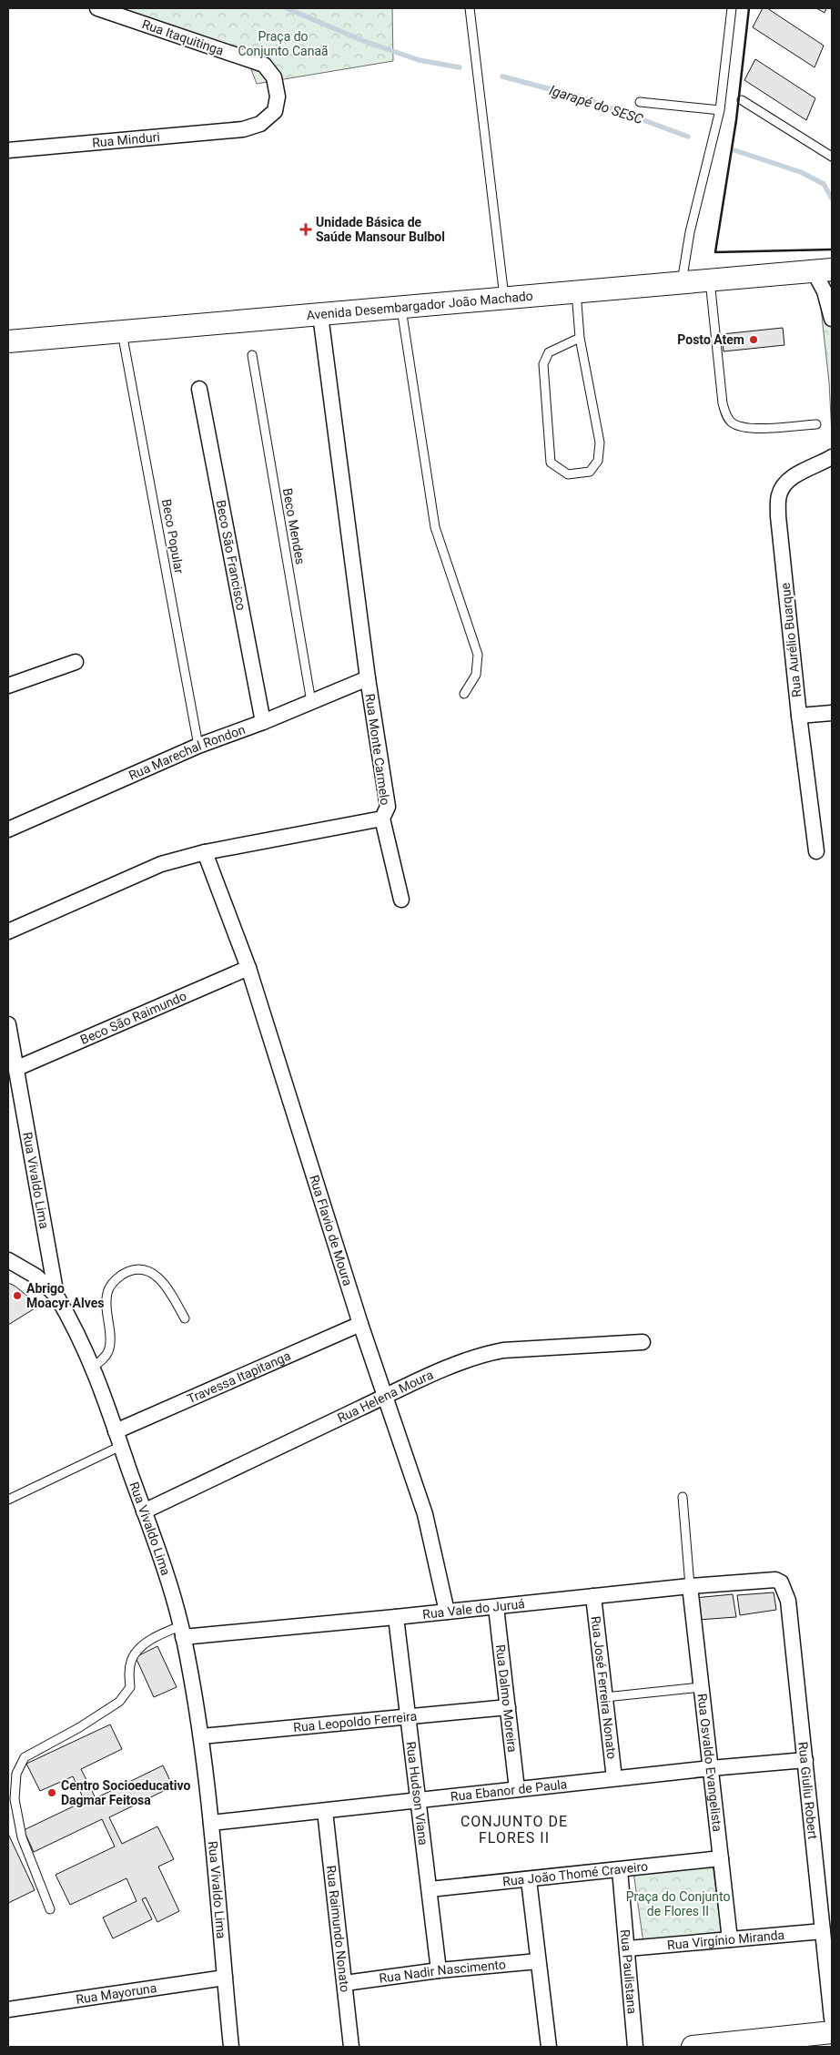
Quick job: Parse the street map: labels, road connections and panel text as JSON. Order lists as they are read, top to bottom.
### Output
{
  "streets": {
    "main road": ["Avenida Desembargador João Machado"],
    "street": [
      "Rua Itaquitinga",
      "Rua Minduri",
      "Beco São Francisco",
      "Rua Aurélio Buarque",
      "Rua Monte Carmelo",
      "Rua Marechal Rondon",
      "Beco São Raimundo",
      "Rua Vivaldo Lima",
      "Rua Flavio de Moura",
      "Travessa Itapitanga",
      "Rua Helena Moura",
      "Rua Vale do Juruá",
      "Rua José Ferreira Nonato",
      "Rua Dalmo Moreira",
      "Rua Leopoldo Ferreira",
      "Rua Osvaldo Evangelista",
      "Rua Ebanor de Paula",
      "Rua Giuliu Robert",
      "Rua Hudson Viana",
      "Rua João Thomé Craveiro",
      "Rua Raimundo Nonato",
      "Rua Virgínio Miranda",
      "Rua Nadir Nascimento",
      "Rua Paulistana",
      "Rua Mayoruna"
    ],
    "lane": ["Beco Mendes", "Beco Popular"]
  },
  "crossings": [
    ["Rua Itaquitinga", "Rua Minduri"],
    ["Avenida Desembargador João Machado", "Beco Popular"],
    ["Avenida Desembargador João Machado", "Rua Monte Carmelo"],
    ["Beco Mendes", "Rua Marechal Rondon"],
    ["Beco Popular", "Rua Marechal Rondon"],
    ["Beco São Francisco", "Rua Marechal Rondon"],
    ["Rua Monte Carmelo", "Rua Marechal Rondon"],
    ["Rua Monte Carmelo", "Rua Flavio de Moura"],
    ["Beco São Raimundo", "Rua Vivaldo Lima"],
    ["Beco São Raimundo", "Rua Flavio de Moura"],
    ["Rua Vivaldo Lima", "Travessa Itapitanga"],
    ["Rua Vivaldo Lima", "Rua Helena Moura"],
    ["Rua Vivaldo Lima", "Rua Vale do Juruá"],
    ["Rua Vivaldo Lima", "Rua Leopoldo Ferreira"],
    ["Rua Vivaldo Lima", "Rua Ebanor de Paula"],
    ["Rua Vivaldo Lima", "Rua Mayoruna"],
    ["Rua Flavio de Moura", "Travessa Itapitanga"],
    ["Rua Flavio de Moura", "Rua Helena Moura"],
    ["Rua Flavio de Moura", "Rua Vale do Juruá"],
    ["Rua Vale do Juruá", "Rua José Ferreira Nonato"],
    ["Rua Vale do Juruá", "Rua Dalmo Moreira"],
    ["Rua Vale do Juruá", "Rua Osvaldo Evangelista"],
    ["Rua Vale do Juruá", "Rua Giuliu Robert"],
    ["Rua Vale do Juruá", "Rua Hudson Viana"],
    ["Rua José Ferreira Nonato", "Rua Ebanor de Paula"],
    ["Rua Dalmo Moreira", "Rua Leopoldo Ferreira"],
    ["Rua Dalmo Moreira", "Rua Ebanor de Paula"],
    ["Rua Leopoldo Ferreira", "Rua Hudson Viana"],
    ["Rua Osvaldo Evangelista", "Rua Ebanor de Paula"],
    ["Rua Osvaldo Evangelista", "Rua João Thomé Craveiro"],
    ["Rua Osvaldo Evangelista", "Rua Virgínio Miranda"],
    ["Rua Ebanor de Paula", "Rua Giuliu Robert"],
    ["Rua Ebanor de Paula", "Rua Hudson Viana"],
    ["Rua Ebanor de Paula", "Rua Raimundo Nonato"],
    ["Rua Giuliu Robert", "Rua Virgínio Miranda"],
    ["Rua Hudson Viana", "Rua João Thomé Craveiro"],
    ["Rua Hudson Viana", "Rua Nadir Nascimento"],
    ["Rua João Thomé Craveiro", "Rua Paulistana"],
    ["Rua Raimundo Nonato", "Rua Nadir Nascimento"],
    ["Rua Virgínio Miranda", "Rua Paulistana"]
  ],
  "districts": ["CONJUNTO DE FLORES II"],
  "water": ["Igarapé do SESC"],
  "parks": ["Praça do Conjunto Canaã", "Praça do Conjunto de Flores II"],
  "places": {
    "health": ["Unidade Básica de Saúde Mansour Bulbol"],
    "other": ["Posto Atem", "Abrigo Moacyr Alves", "Centro Socioeducativo Dagmar Feitosa"]
  }
}
